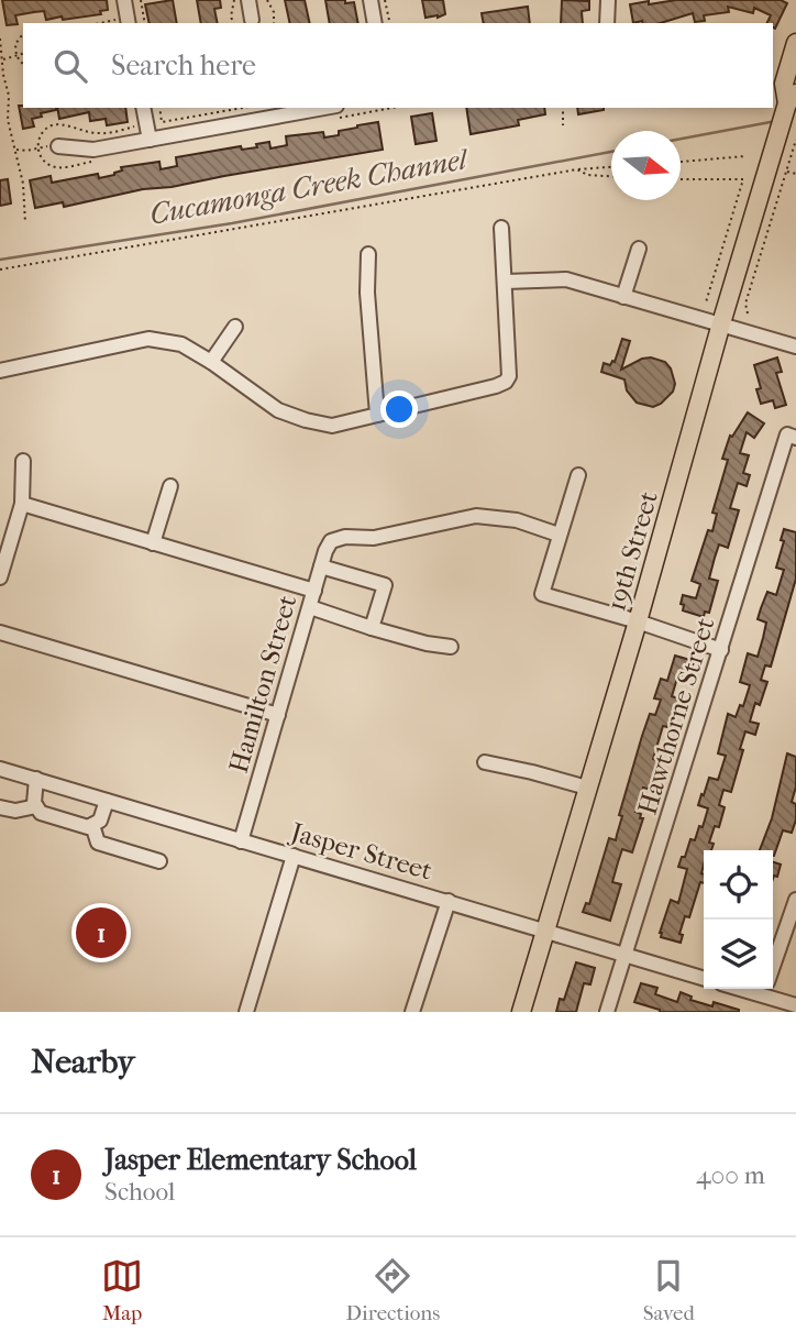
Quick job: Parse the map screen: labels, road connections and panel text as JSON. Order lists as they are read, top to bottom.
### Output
{
  "streets": {
    "main road": ["19th Street"],
    "street": ["Hamilton Street", "Hawthorne Street", "Jasper Street"]
  },
  "crossings": [
    ["19th Street", "Jasper Street"],
    ["Hamilton Street", "Jasper Street"],
    ["Hawthorne Street", "Jasper Street"]
  ],
  "water": ["Cucamonga Creek Channel"],
  "north": "right",
  "page": {
    "search": "Search here",
    "pins": "1",
    "heading": "Nearby",
    "list": [
      {
        "mark": "1",
        "name": "Jasper Elementary School",
        "note": "School",
        "value": "400 m"
      }
    ],
    "nav": ["Map", "Directions", "Saved"]
  }
}
